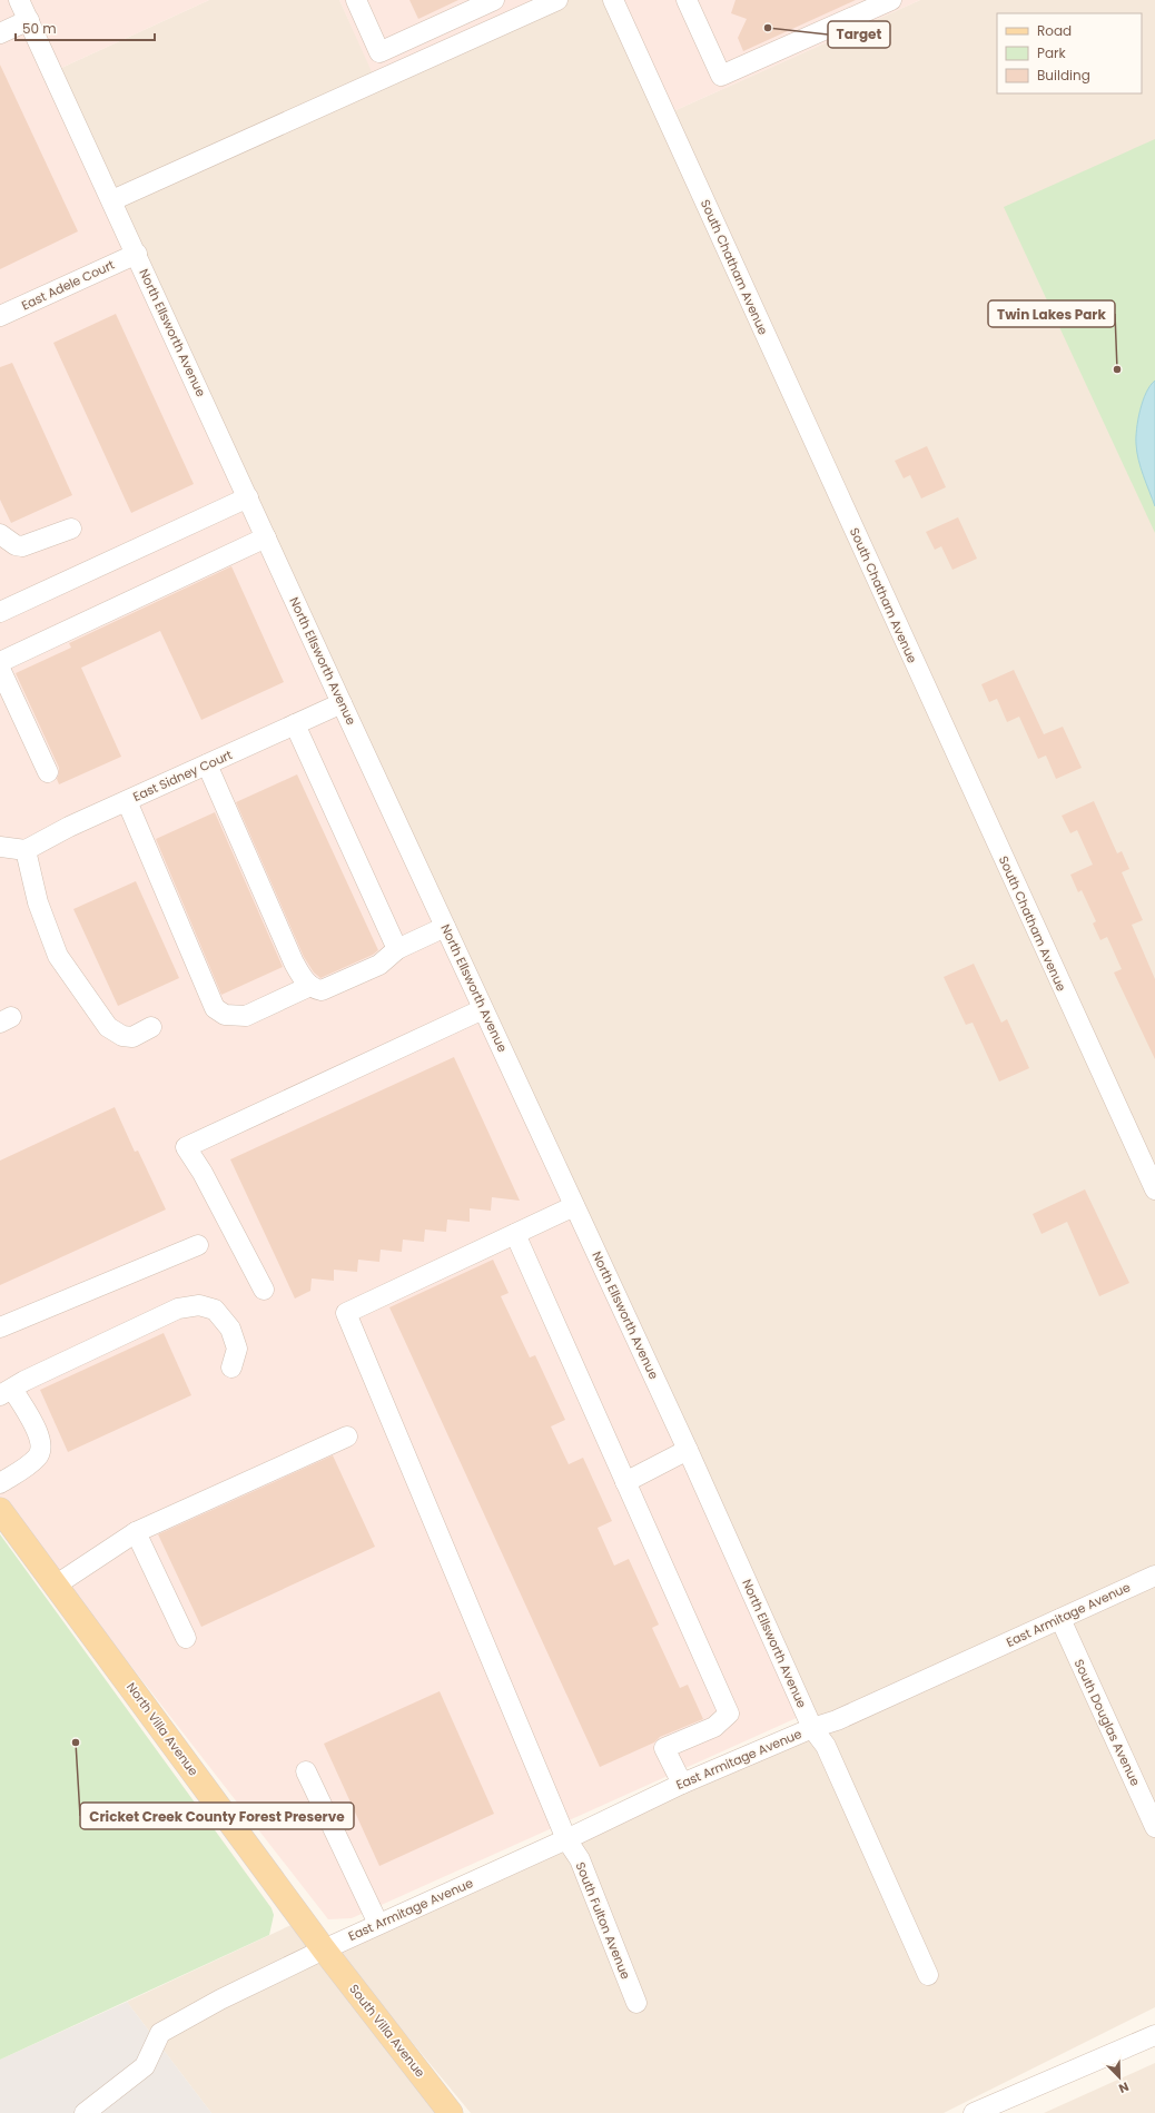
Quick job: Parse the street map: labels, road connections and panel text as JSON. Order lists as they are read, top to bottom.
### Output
{
  "streets": {
    "main road": ["North Villa Avenue", "South Villa Avenue"],
    "street": [
      "South Chatham Avenue",
      "East Adele Court",
      "North Ellsworth Avenue",
      "East Sidney Court",
      "East Armitage Avenue",
      "South Douglas Avenue",
      "South Fulton Avenue"
    ]
  },
  "crossings": [
    ["East Adele Court", "North Ellsworth Avenue"],
    ["North Ellsworth Avenue", "East Sidney Court"],
    ["North Ellsworth Avenue", "East Armitage Avenue"],
    ["East Armitage Avenue", "South Douglas Avenue"],
    ["East Armitage Avenue", "North Villa Avenue"],
    ["East Armitage Avenue", "South Fulton Avenue"],
    ["East Armitage Avenue", "South Villa Avenue"],
    ["North Villa Avenue", "South Villa Avenue"]
  ],
  "places": ["Target", "Twin Lakes Park", "Cricket Creek County Forest Preserve"],
  "legend": ["Road", "Park", "Building"],
  "scale_bar": "50 m",
  "north": "bottom right"
}
